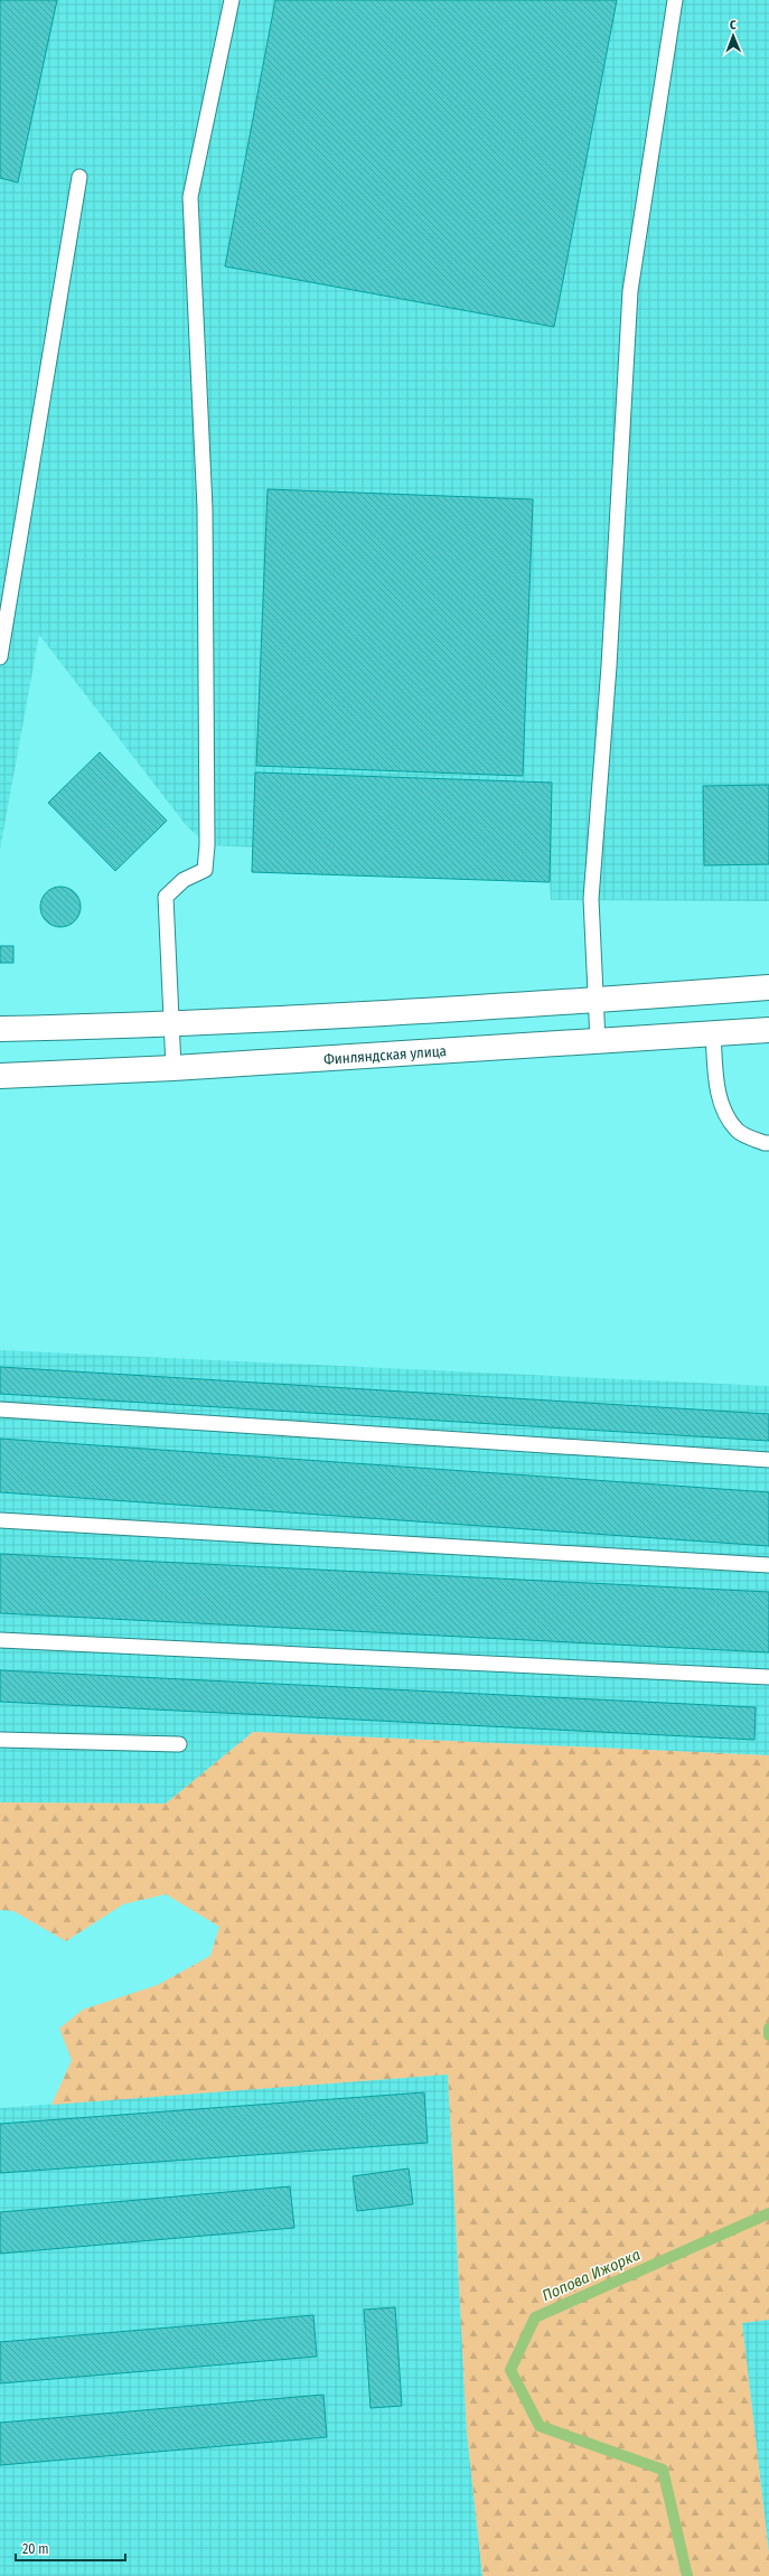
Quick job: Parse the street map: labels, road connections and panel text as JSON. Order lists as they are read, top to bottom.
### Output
{
  "streets": {
    "street": ["Финляндская улица"]
  },
  "water": ["Попова Ижорка"],
  "scale_bar": "20 m",
  "north": "top"
}
